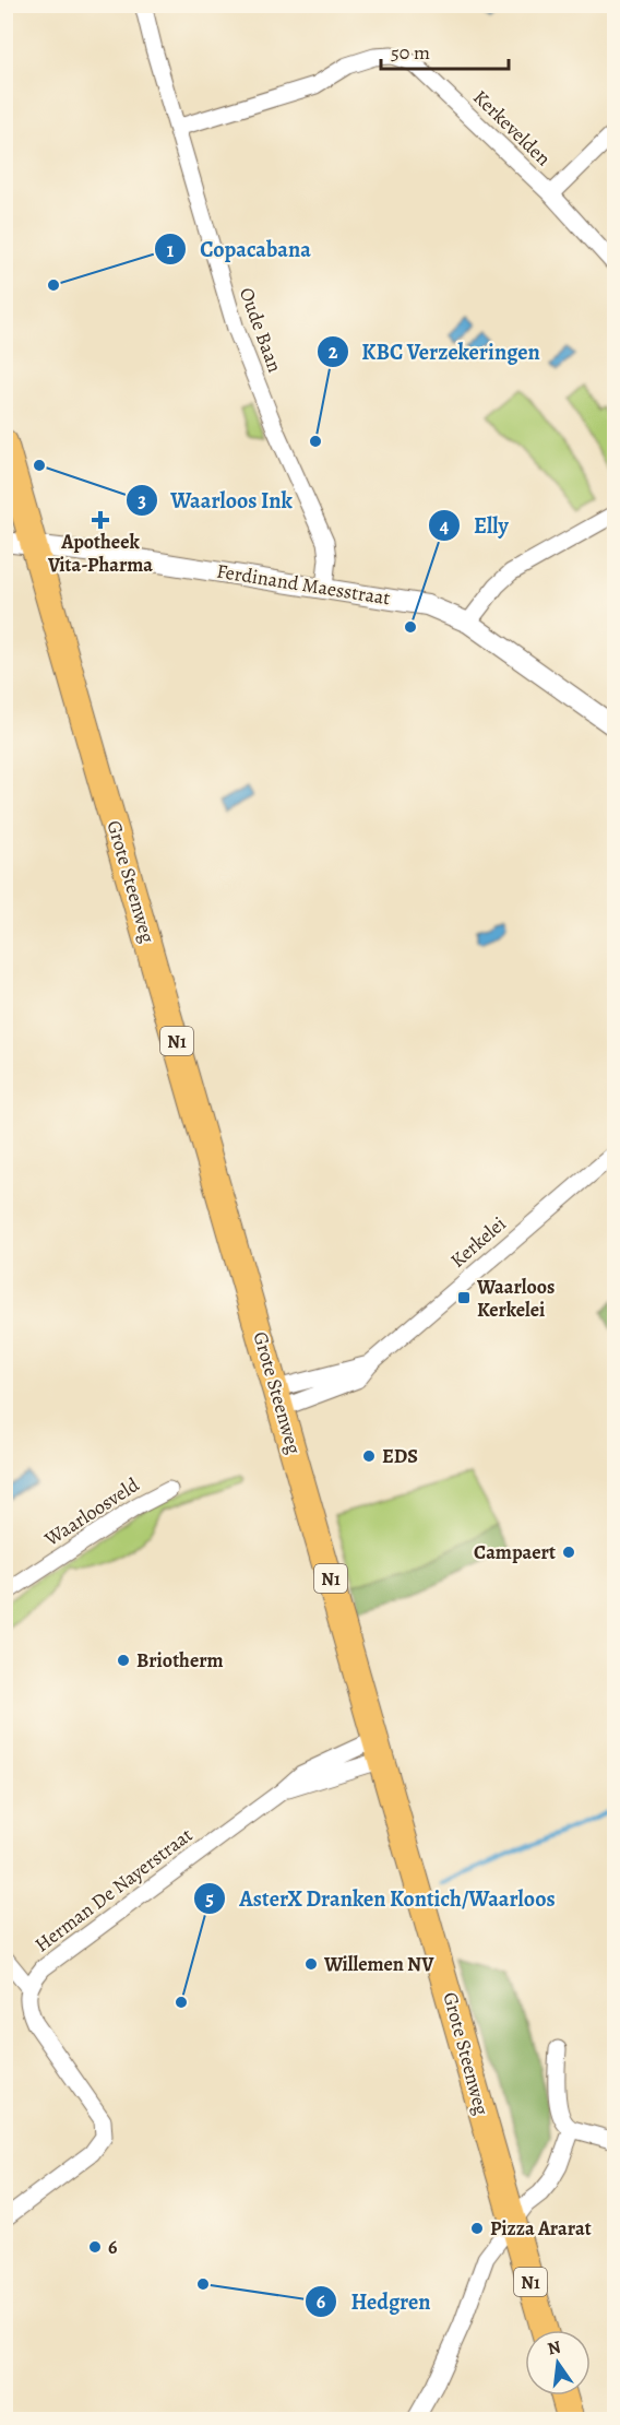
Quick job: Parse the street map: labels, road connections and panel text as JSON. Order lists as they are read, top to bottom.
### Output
{
  "streets": {
    "main road": ["Grote Steenweg", "N1"],
    "street": [
      "Kerkevelden",
      "Oude Baan",
      "Ferdinand Maesstraat",
      "Kerkelei",
      "Waarloosveld",
      "Herman De Nayerstraat"
    ]
  },
  "crossings": [
    ["Kerkevelden", "Oude Baan"],
    ["Oude Baan", "Ferdinand Maesstraat"],
    ["Ferdinand Maesstraat", "Grote Steenweg"],
    ["Grote Steenweg", "Kerkelei"],
    ["Grote Steenweg", "Herman De Nayerstraat"]
  ],
  "places": {
    "other": [
      "Copacabana",
      "KBC Verzekeringen",
      "Waarloos Ink",
      "Elly",
      "EDS",
      "Campaert",
      "Briotherm",
      "Willemen NV",
      "AsterX Dranken Kontich/Waarloos",
      "Pizza Ararat",
      "6",
      "Hedgren"
    ],
    "health": ["Apotheek Vita-Pharma"],
    "transit": ["Waarloos Kerkelei"]
  },
  "scale_bar": "50 m",
  "north": "top"
}
